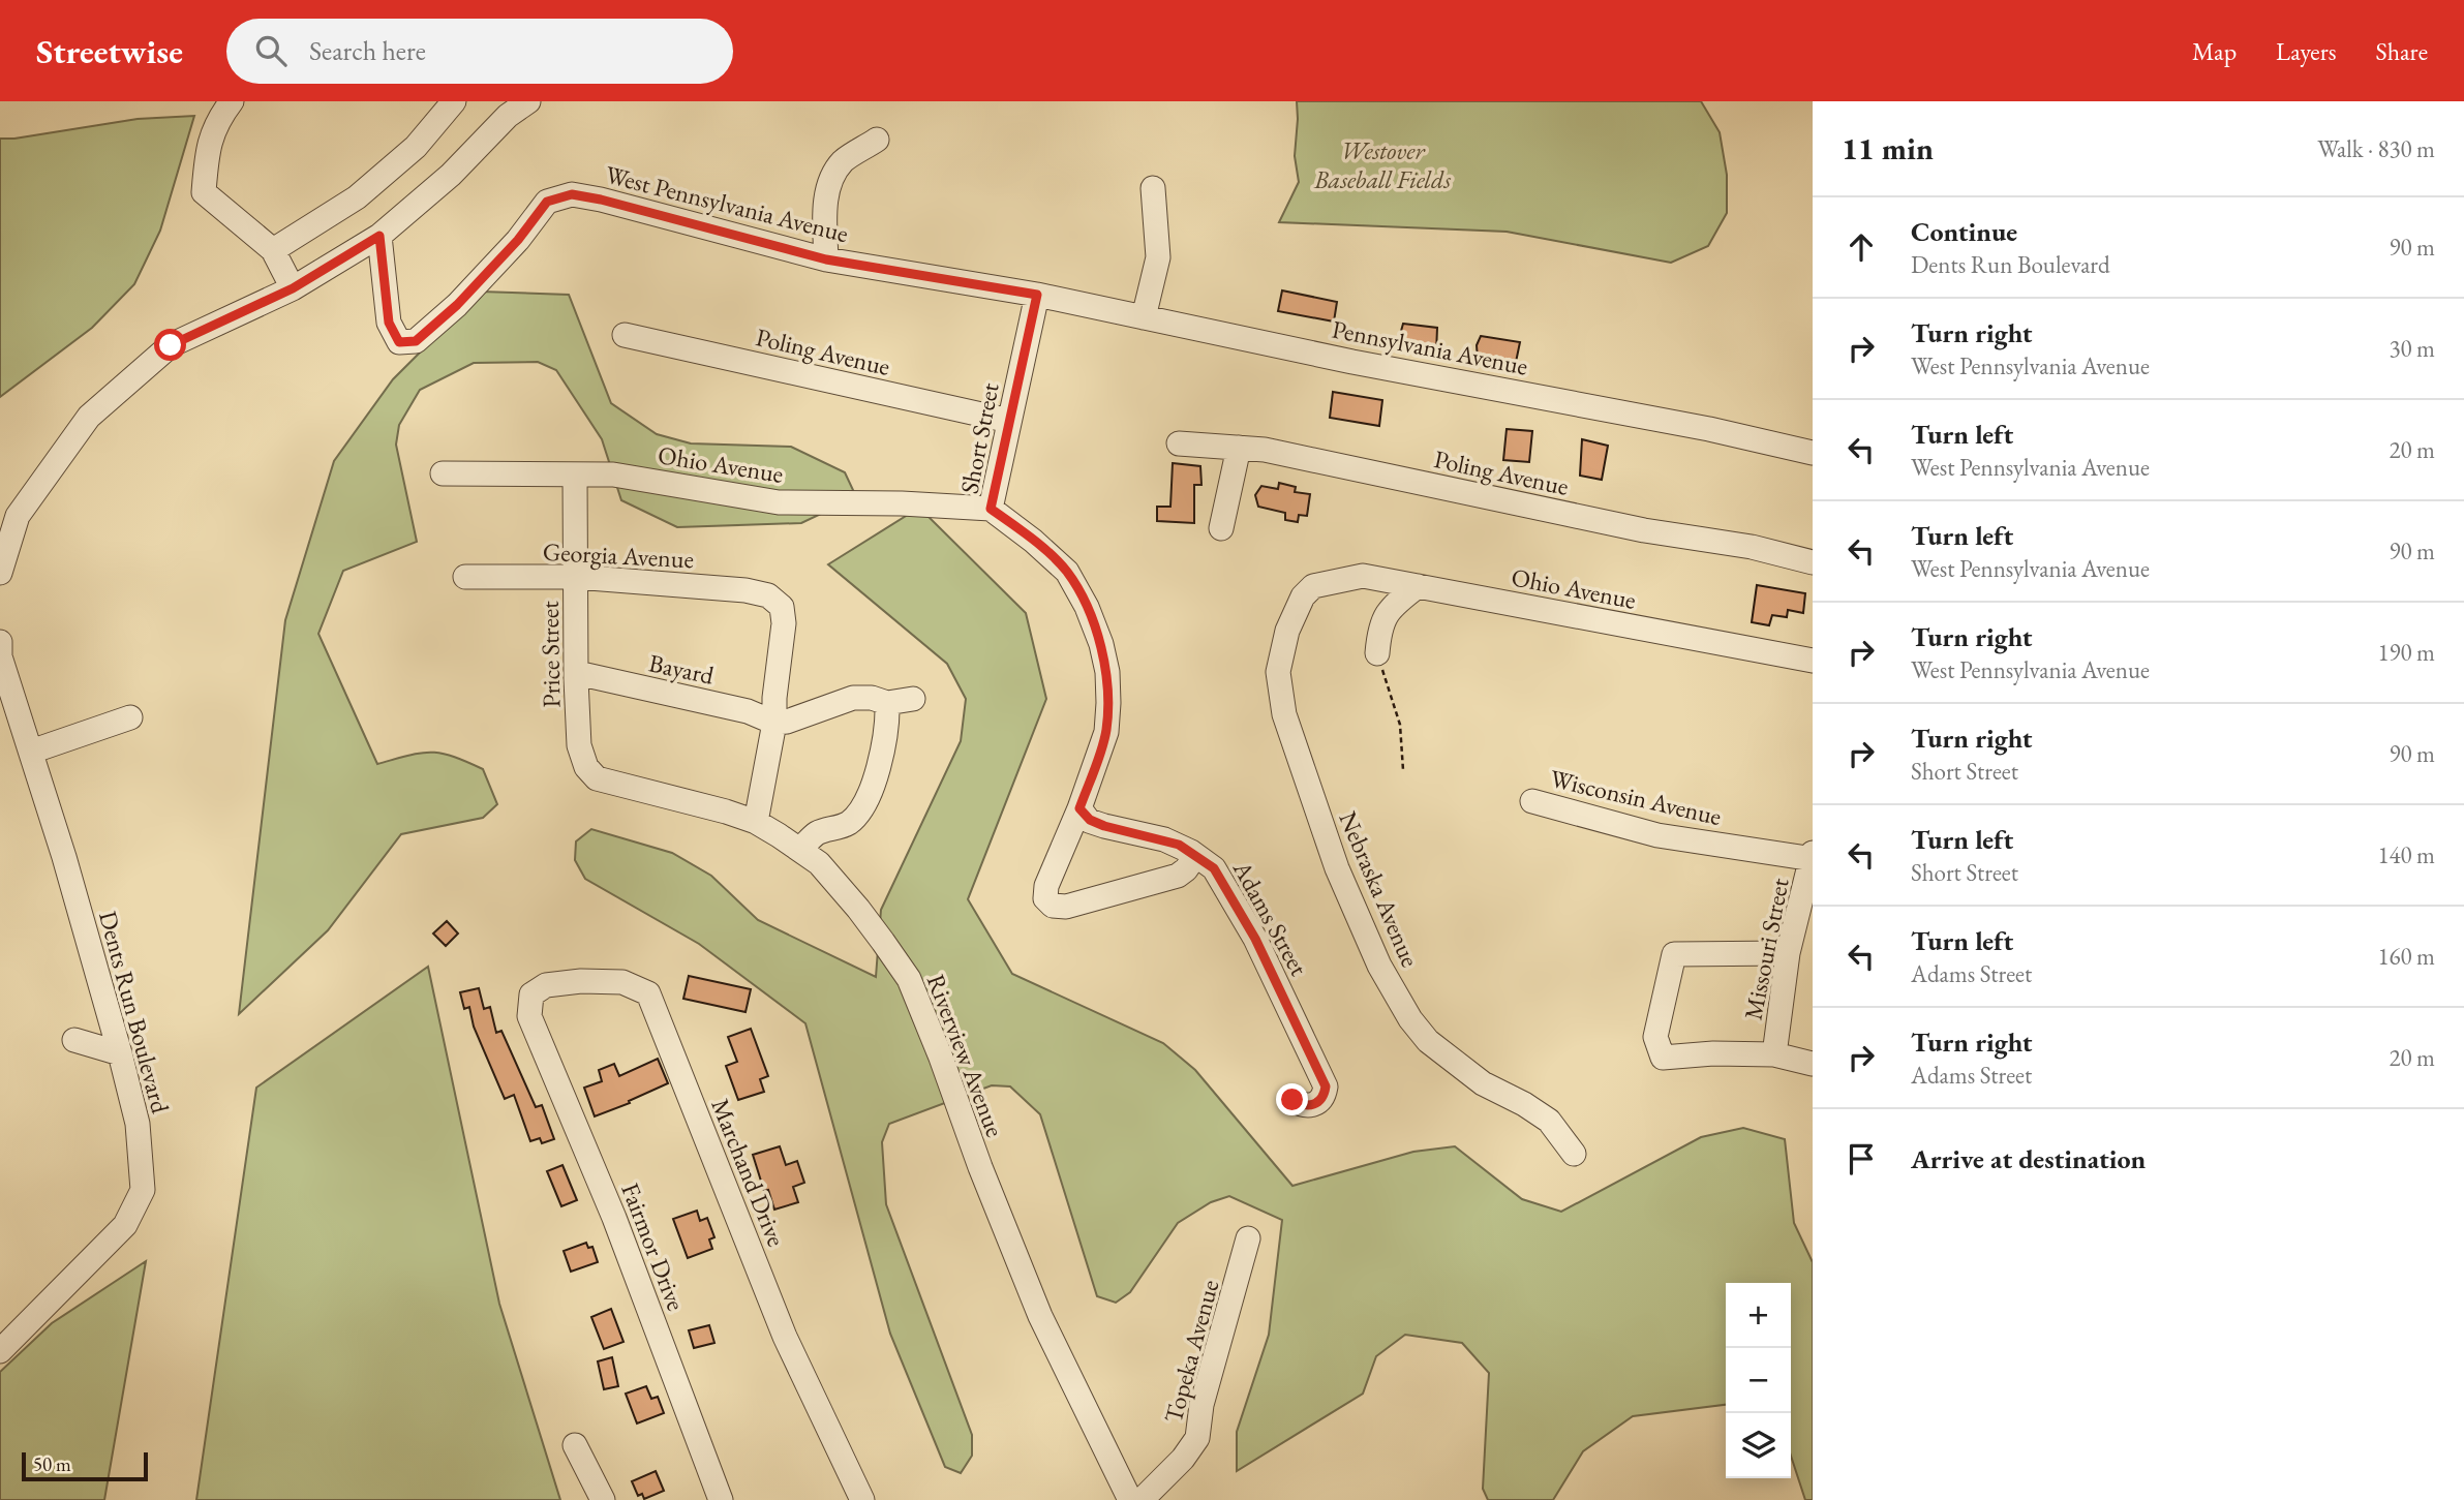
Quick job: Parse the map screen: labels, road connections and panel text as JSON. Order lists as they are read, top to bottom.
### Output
{
  "streets": {
    "street": [
      "West Pennsylvania Avenue",
      "Pennsylvania Avenue",
      "Poling Avenue",
      "Short Street",
      "Ohio Avenue",
      "Georgia Avenue",
      "Price Street",
      "Bayard",
      "Wisconsin Avenue",
      "Nebraska Avenue",
      "Adams Street",
      "Missouri Street",
      "Dents Run Boulevard",
      "Riverview Avenue",
      "Marchand Drive",
      "Fairmor Drive",
      "Topeka Avenue"
    ]
  },
  "crossings": [
    ["West Pennsylvania Avenue", "Pennsylvania Avenue"],
    ["West Pennsylvania Avenue", "Short Street"],
    ["Pennsylvania Avenue", "Short Street"],
    ["Poling Avenue", "Short Street"],
    ["Short Street", "Ohio Avenue"],
    ["Short Street", "Adams Street"],
    ["Ohio Avenue", "Price Street"],
    ["Ohio Avenue", "Nebraska Avenue"],
    ["Georgia Avenue", "Price Street"],
    ["Georgia Avenue", "Bayard"],
    ["Price Street", "Bayard"],
    ["Price Street", "Riverview Avenue"],
    ["Wisconsin Avenue", "Missouri Street"],
    ["Marchand Drive", "Fairmor Drive"]
  ],
  "parks": ["Westover Baseball Fields"],
  "scale_bar": "50 m",
  "page": {
    "header": "Streetwise",
    "search": "Search here",
    "nav": ["Map", "Layers", "Share"],
    "heading": ["11 min", "Walk · 830 m"],
    "list": [
      ["Continue", "Dents Run Boulevard", "90 m"],
      ["Turn right", "West Pennsylvania Avenue", "30 m"],
      ["Turn left", "West Pennsylvania Avenue", "20 m"],
      ["Turn left", "West Pennsylvania Avenue", "90 m"],
      ["Turn right", "West Pennsylvania Avenue", "190 m"],
      ["Turn right", "Short Street", "90 m"],
      ["Turn left", "Short Street", "140 m"],
      ["Turn left", "Adams Street", "160 m"],
      ["Turn right", "Adams Street", "20 m"],
      "Arrive at destination"
    ],
    "map_buttons": ["+", "−"],
    "scale": "50 m"
  }
}
